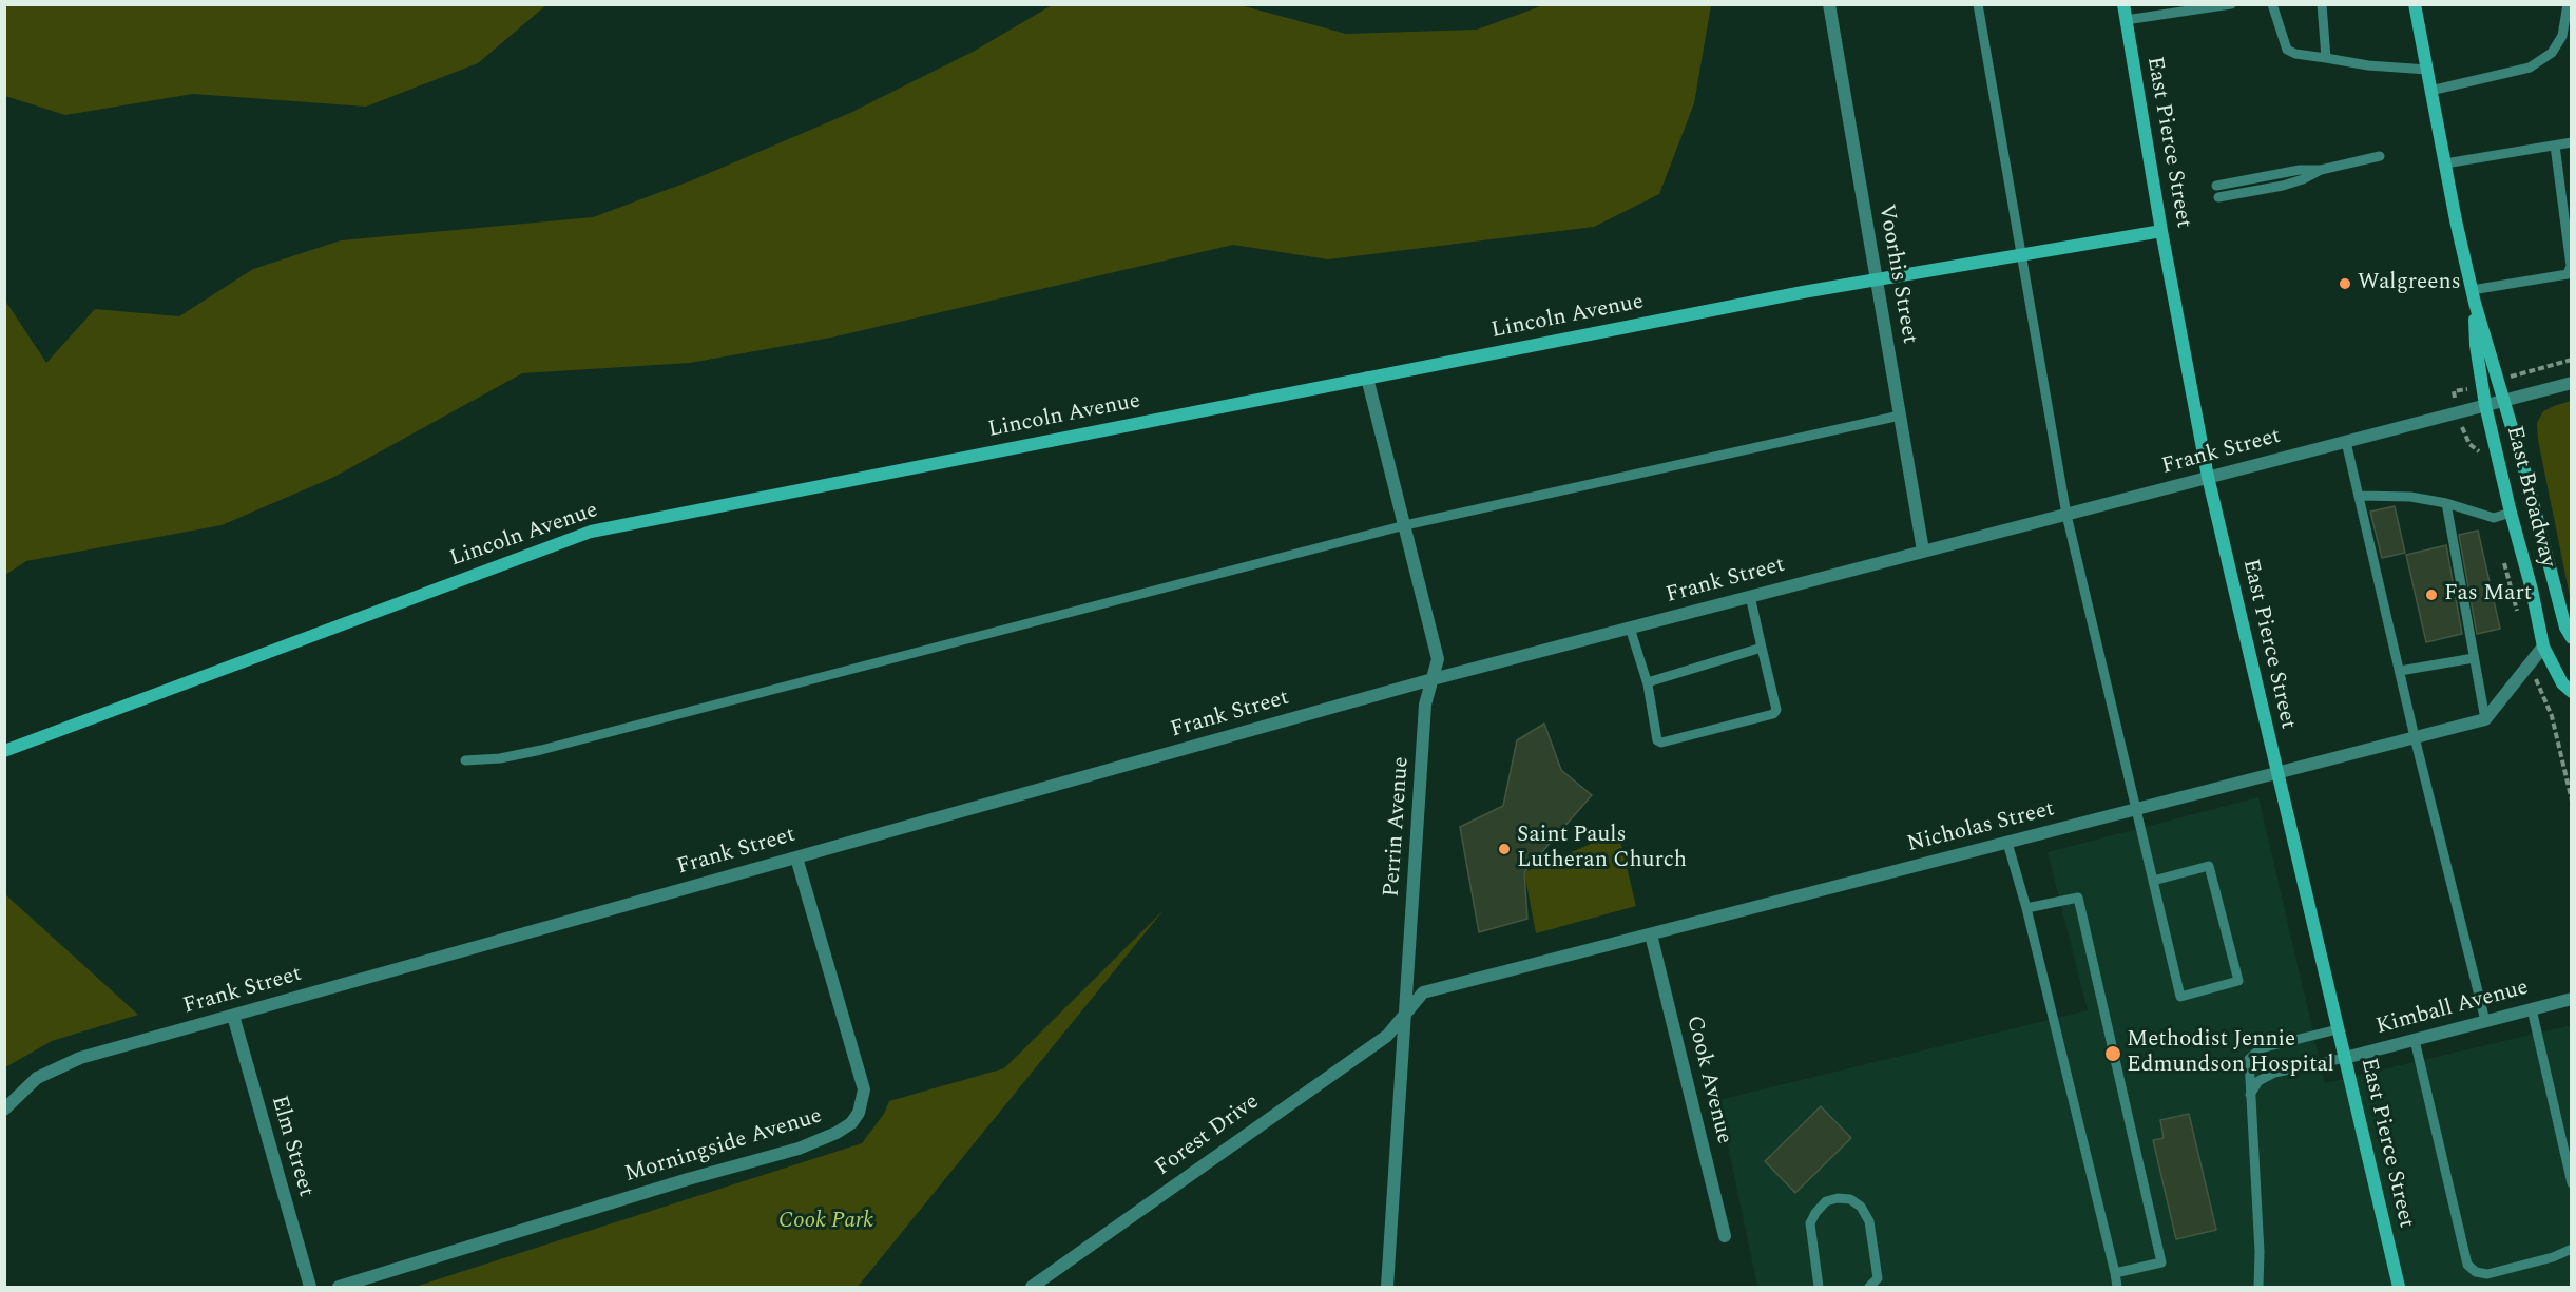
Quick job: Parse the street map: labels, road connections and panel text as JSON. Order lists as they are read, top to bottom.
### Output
{
  "streets": {
    "main road": ["East Pierce Street", "Lincoln Avenue", "East Broadway"],
    "street": [
      "Voorhis Street",
      "Frank Street",
      "Perrin Avenue",
      "Nicholas Street",
      "Kimball Avenue",
      "Cook Avenue",
      "Forest Drive",
      "Elm Street",
      "Morningside Avenue"
    ]
  },
  "crossings": [
    ["East Pierce Street", "Lincoln Avenue"],
    ["East Pierce Street", "Frank Street"],
    ["East Pierce Street", "Nicholas Street"],
    ["East Pierce Street", "Kimball Avenue"],
    ["Voorhis Street", "Lincoln Avenue"],
    ["Voorhis Street", "Frank Street"],
    ["Lincoln Avenue", "Perrin Avenue"],
    ["Frank Street", "East Broadway"],
    ["Frank Street", "Perrin Avenue"],
    ["Frank Street", "Elm Street"],
    ["Frank Street", "Morningside Avenue"],
    ["Perrin Avenue", "Nicholas Street"],
    ["Perrin Avenue", "Forest Drive"],
    ["Nicholas Street", "Cook Avenue"],
    ["Nicholas Street", "Forest Drive"]
  ],
  "parks": ["Cook Park"],
  "places": [
    "Walgreens",
    "Fas Mart",
    "Saint Pauls Lutheran Church",
    "Methodist Jennie Edmundson Hospital"
  ]
}
